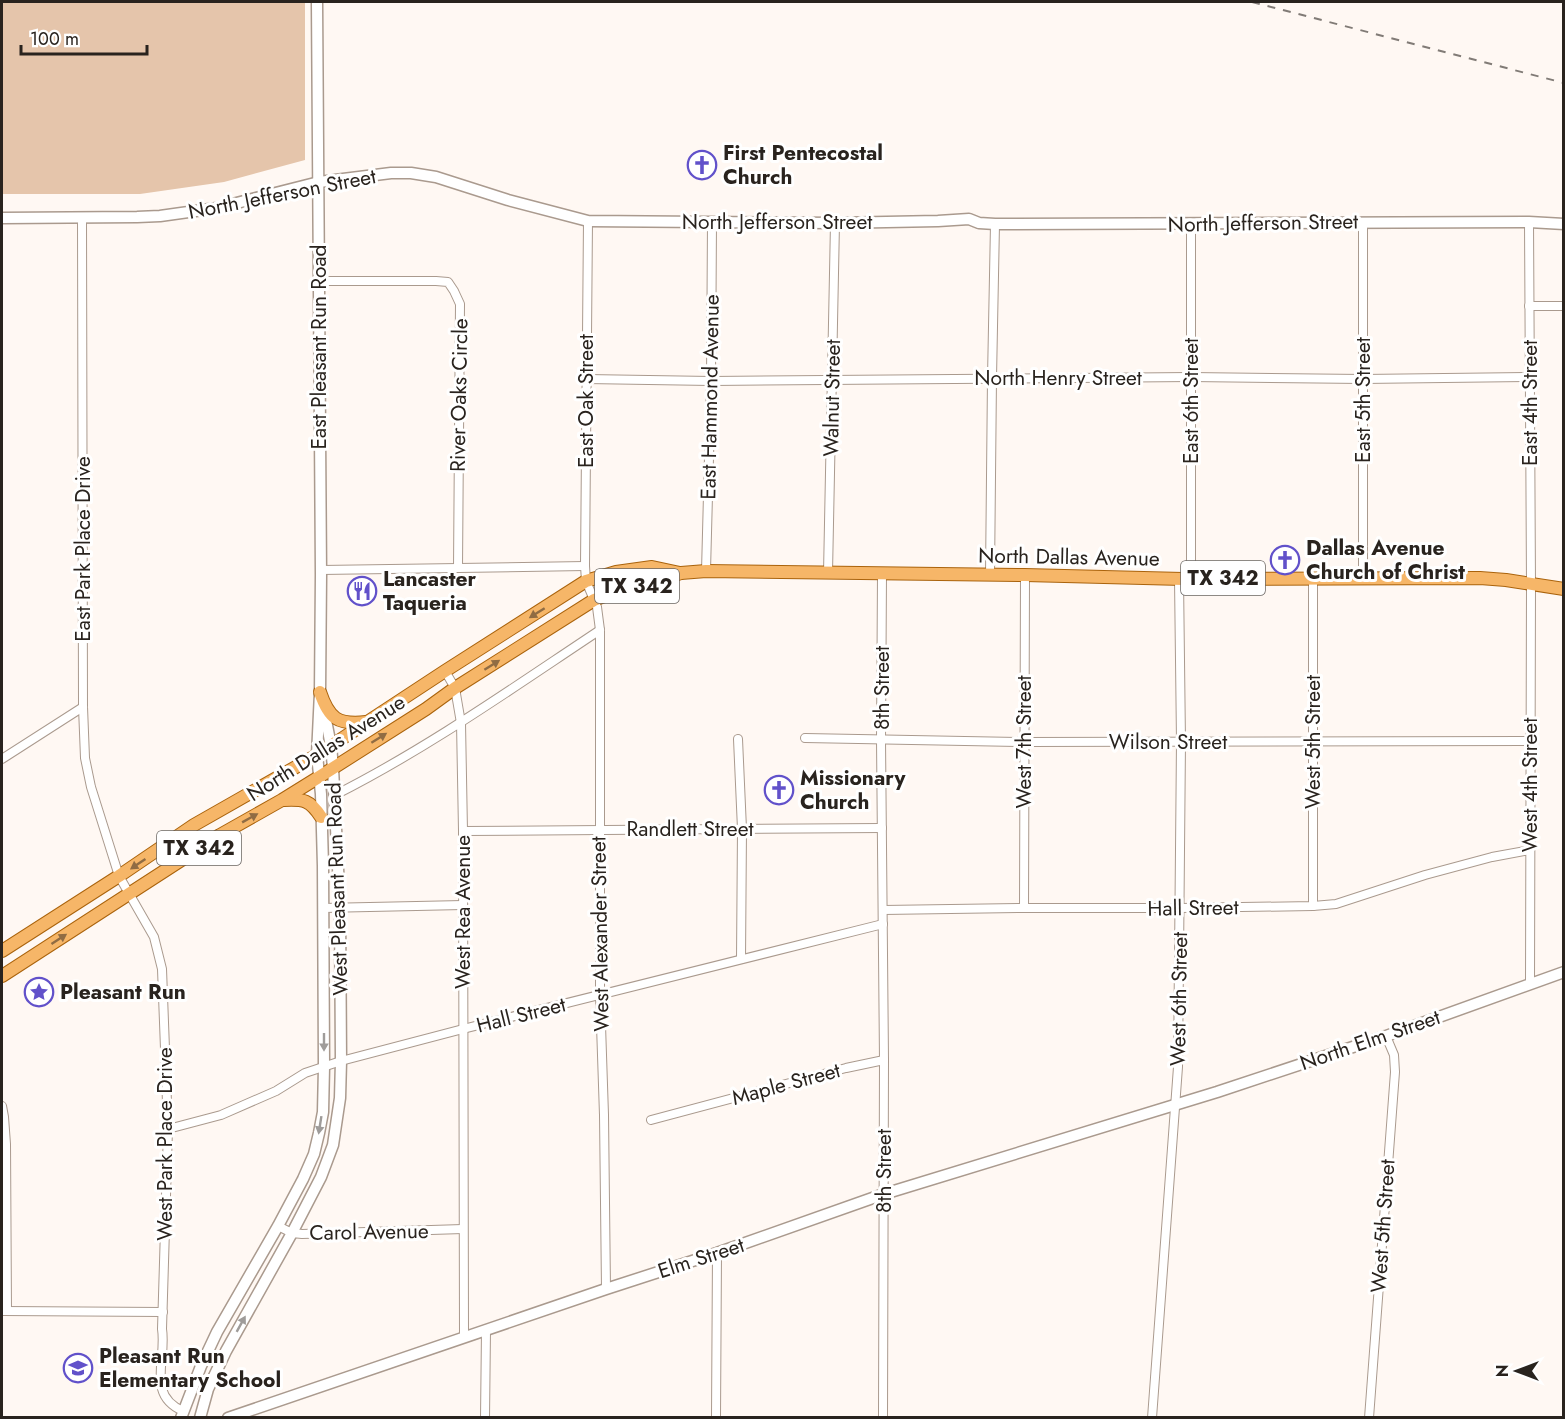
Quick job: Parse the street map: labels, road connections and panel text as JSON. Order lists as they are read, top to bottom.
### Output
{
  "streets": {
    "main road": ["North Dallas Avenue", "TX 342"],
    "street": [
      "North Jefferson Street",
      "East Pleasant Run Road",
      "North Henry Street",
      "River Oaks Circle",
      "East Hammond Avenue",
      "Walnut Street",
      "East 5th Street",
      "East Oak Street",
      "East 6th Street",
      "East 4th Street",
      "East Park Place Drive",
      "8th Street",
      "West 7th Street",
      "Wilson Street",
      "West 5th Street",
      "West 4th Street",
      "Randlett Street",
      "West Pleasant Run Road",
      "Hall Street",
      "West Rea Avenue",
      "West Alexander Street",
      "West 6th Street",
      "North Elm Street",
      "Maple Street",
      "West Park Place Drive",
      "Carol Avenue",
      "Elm Street"
    ]
  },
  "crossings": [
    ["North Jefferson Street", "East Pleasant Run Road"],
    ["North Jefferson Street", "East Hammond Avenue"],
    ["North Jefferson Street", "Walnut Street"],
    ["North Jefferson Street", "East 5th Street"],
    ["North Jefferson Street", "East Oak Street"],
    ["North Jefferson Street", "East 6th Street"],
    ["North Jefferson Street", "East 4th Street"],
    ["North Jefferson Street", "East Park Place Drive"],
    ["East Pleasant Run Road", "River Oaks Circle"],
    ["East Pleasant Run Road", "West Pleasant Run Road"],
    ["North Henry Street", "East Hammond Avenue"],
    ["North Henry Street", "Walnut Street"],
    ["North Henry Street", "East 5th Street"],
    ["North Henry Street", "East Oak Street"],
    ["North Henry Street", "East 6th Street"],
    ["North Henry Street", "East 4th Street"],
    ["East Hammond Avenue", "North Dallas Avenue"],
    ["Walnut Street", "North Dallas Avenue"],
    ["East 5th Street", "North Dallas Avenue"],
    ["East Oak Street", "North Dallas Avenue"],
    ["East Oak Street", "West Alexander Street"],
    ["East 6th Street", "North Dallas Avenue"],
    ["East 6th Street", "West 6th Street"],
    ["East 4th Street", "North Dallas Avenue"],
    ["East 4th Street", "West 4th Street"],
    ["East Park Place Drive", "North Dallas Avenue"],
    ["East Park Place Drive", "West Park Place Drive"],
    ["North Dallas Avenue", "8th Street"],
    ["North Dallas Avenue", "West 7th Street"],
    ["North Dallas Avenue", "West 5th Street"],
    ["North Dallas Avenue", "West 4th Street"],
    ["North Dallas Avenue", "West Pleasant Run Road"],
    ["North Dallas Avenue", "West Rea Avenue"],
    ["North Dallas Avenue", "West Alexander Street"],
    ["North Dallas Avenue", "West 6th Street"],
    ["North Dallas Avenue", "West Park Place Drive"],
    ["8th Street", "Wilson Street"],
    ["8th Street", "Randlett Street"],
    ["8th Street", "Hall Street"],
    ["8th Street", "Maple Street"],
    ["8th Street", "Elm Street"],
    ["West 7th Street", "Wilson Street"],
    ["West 7th Street", "Hall Street"],
    ["Wilson Street", "West 5th Street"],
    ["Wilson Street", "West 4th Street"],
    ["Wilson Street", "West 6th Street"],
    ["West 5th Street", "Hall Street"],
    ["West 5th Street", "North Elm Street"],
    ["West 4th Street", "Hall Street"],
    ["West 4th Street", "North Elm Street"],
    ["Randlett Street", "West Rea Avenue"],
    ["Randlett Street", "West Alexander Street"],
    ["West Pleasant Run Road", "Hall Street"],
    ["West Pleasant Run Road", "West Park Place Drive"],
    ["West Pleasant Run Road", "Carol Avenue"],
    ["Hall Street", "West Rea Avenue"],
    ["Hall Street", "West Alexander Street"],
    ["Hall Street", "West 6th Street"],
    ["Hall Street", "West Park Place Drive"],
    ["West Rea Avenue", "Carol Avenue"],
    ["West Rea Avenue", "Elm Street"],
    ["West Alexander Street", "Elm Street"],
    ["West 6th Street", "North Elm Street"],
    ["West 6th Street", "Elm Street"],
    ["North Elm Street", "Elm Street"]
  ],
  "places": {
    "church": ["First Pentecostal Church", "Dallas Avenue Church of Christ", "Missionary Church"],
    "restaurant": ["Lancaster Taqueria"],
    "place": ["Pleasant Run"],
    "school or university": ["Pleasant Run Elementary School"]
  },
  "scale_bar": "100 m",
  "north": "left"
}
